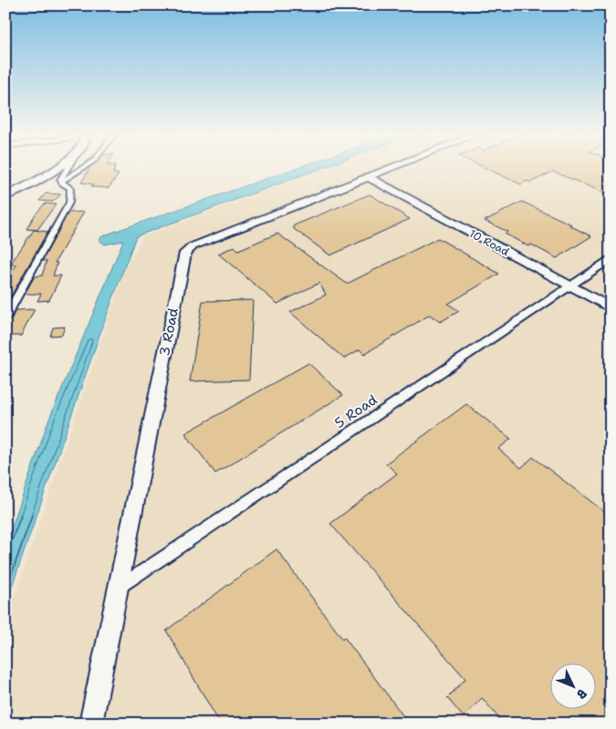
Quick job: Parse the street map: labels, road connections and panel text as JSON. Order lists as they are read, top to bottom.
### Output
{
  "streets": {
    "street": ["10 Road", "3 Road", "5 Road"]
  },
  "crossings": [
    ["10 Road", "3 Road"],
    ["10 Road", "5 Road"],
    ["3 Road", "5 Road"]
  ],
  "north": "bottom right"
}
